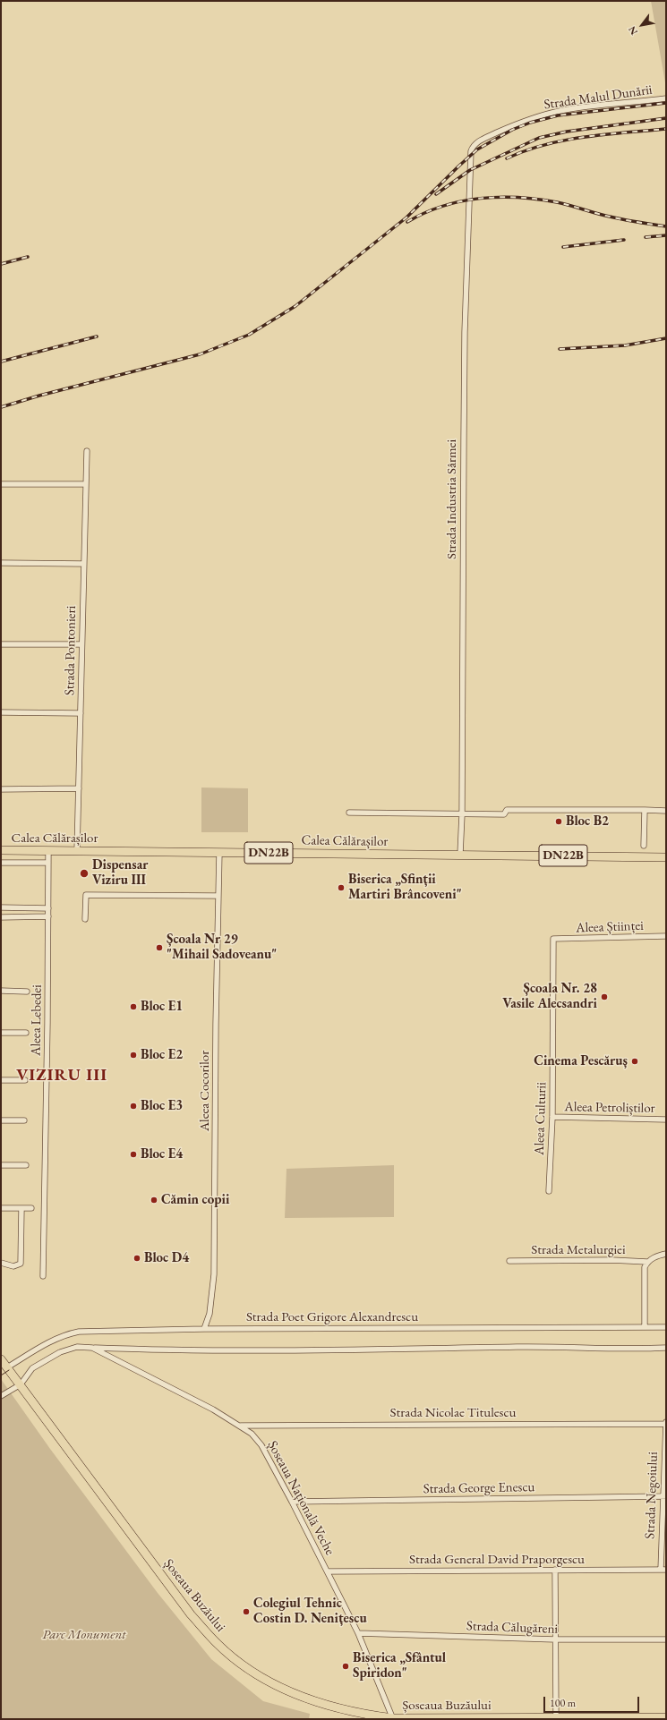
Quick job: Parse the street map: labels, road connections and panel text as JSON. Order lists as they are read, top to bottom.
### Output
{
  "streets": {
    "main road": ["Calea Călărașilor", "DN22B", "Șoseaua Buzăului"],
    "street": [
      "Strada Malul Dunării",
      "Strada Industria Sârmei",
      "Strada Pontonieri",
      "Aleea Științei",
      "Aleea Lebedei",
      "Aleea Cocorilor",
      "Aleea Petroliștilor",
      "Aleea Culturii",
      "Strada Metalurgiei",
      "Strada Poet Grigore Alexandrescu",
      "Strada Nicolae Titulescu",
      "Strada George Enescu",
      "Strada Negoiului",
      "Șoseaua Națională Veche",
      "Strada General David Praporgescu",
      "Strada Călugăreni"
    ]
  },
  "crossings": [
    ["Strada Malul Dunării", "Strada Industria Sârmei"],
    ["Strada Industria Sârmei", "Calea Călărașilor"],
    ["Strada Pontonieri", "Calea Călărașilor"],
    ["Calea Călărașilor", "Aleea Lebedei"],
    ["Calea Călărașilor", "Aleea Cocorilor"],
    ["Aleea Științei", "Aleea Culturii"],
    ["Aleea Cocorilor", "Strada Poet Grigore Alexandrescu"],
    ["Aleea Petroliștilor", "Aleea Culturii"],
    ["Strada Poet Grigore Alexandrescu", "Șoseaua Buzăului"],
    ["Strada Nicolae Titulescu", "Strada Negoiului"],
    ["Strada Nicolae Titulescu", "Șoseaua Națională Veche"],
    ["Strada George Enescu", "Strada Negoiului"],
    ["Strada George Enescu", "Șoseaua Națională Veche"],
    ["Strada Negoiului", "Strada General David Praporgescu"],
    ["Șoseaua Națională Veche", "Strada General David Praporgescu"],
    ["Șoseaua Națională Veche", "Șoseaua Buzăului"],
    ["Șoseaua Națională Veche", "Strada Călugăreni"]
  ],
  "districts": ["VIZIRU III"],
  "parks": ["Parc Monument"],
  "places": [
    "Bloc B2",
    "Dispensar Viziru III",
    "Biserica „Sfinții Martiri Brâncoveni\"",
    "Școala Nr 29 \"Mihail Sadoveanu\"",
    "Școala Nr. 28 Vasile Alecsandri",
    "Bloc E1",
    "Bloc E2",
    "Cinema Pescăruș",
    "Bloc E3",
    "Bloc E4",
    "Cămin copii",
    "Bloc D4",
    "Colegiul Tehnic Costin D. Nenițescu",
    "Biserica „Sfântul Spiridon\""
  ],
  "scale_bar": "100 m",
  "north": "bottom left"
}
